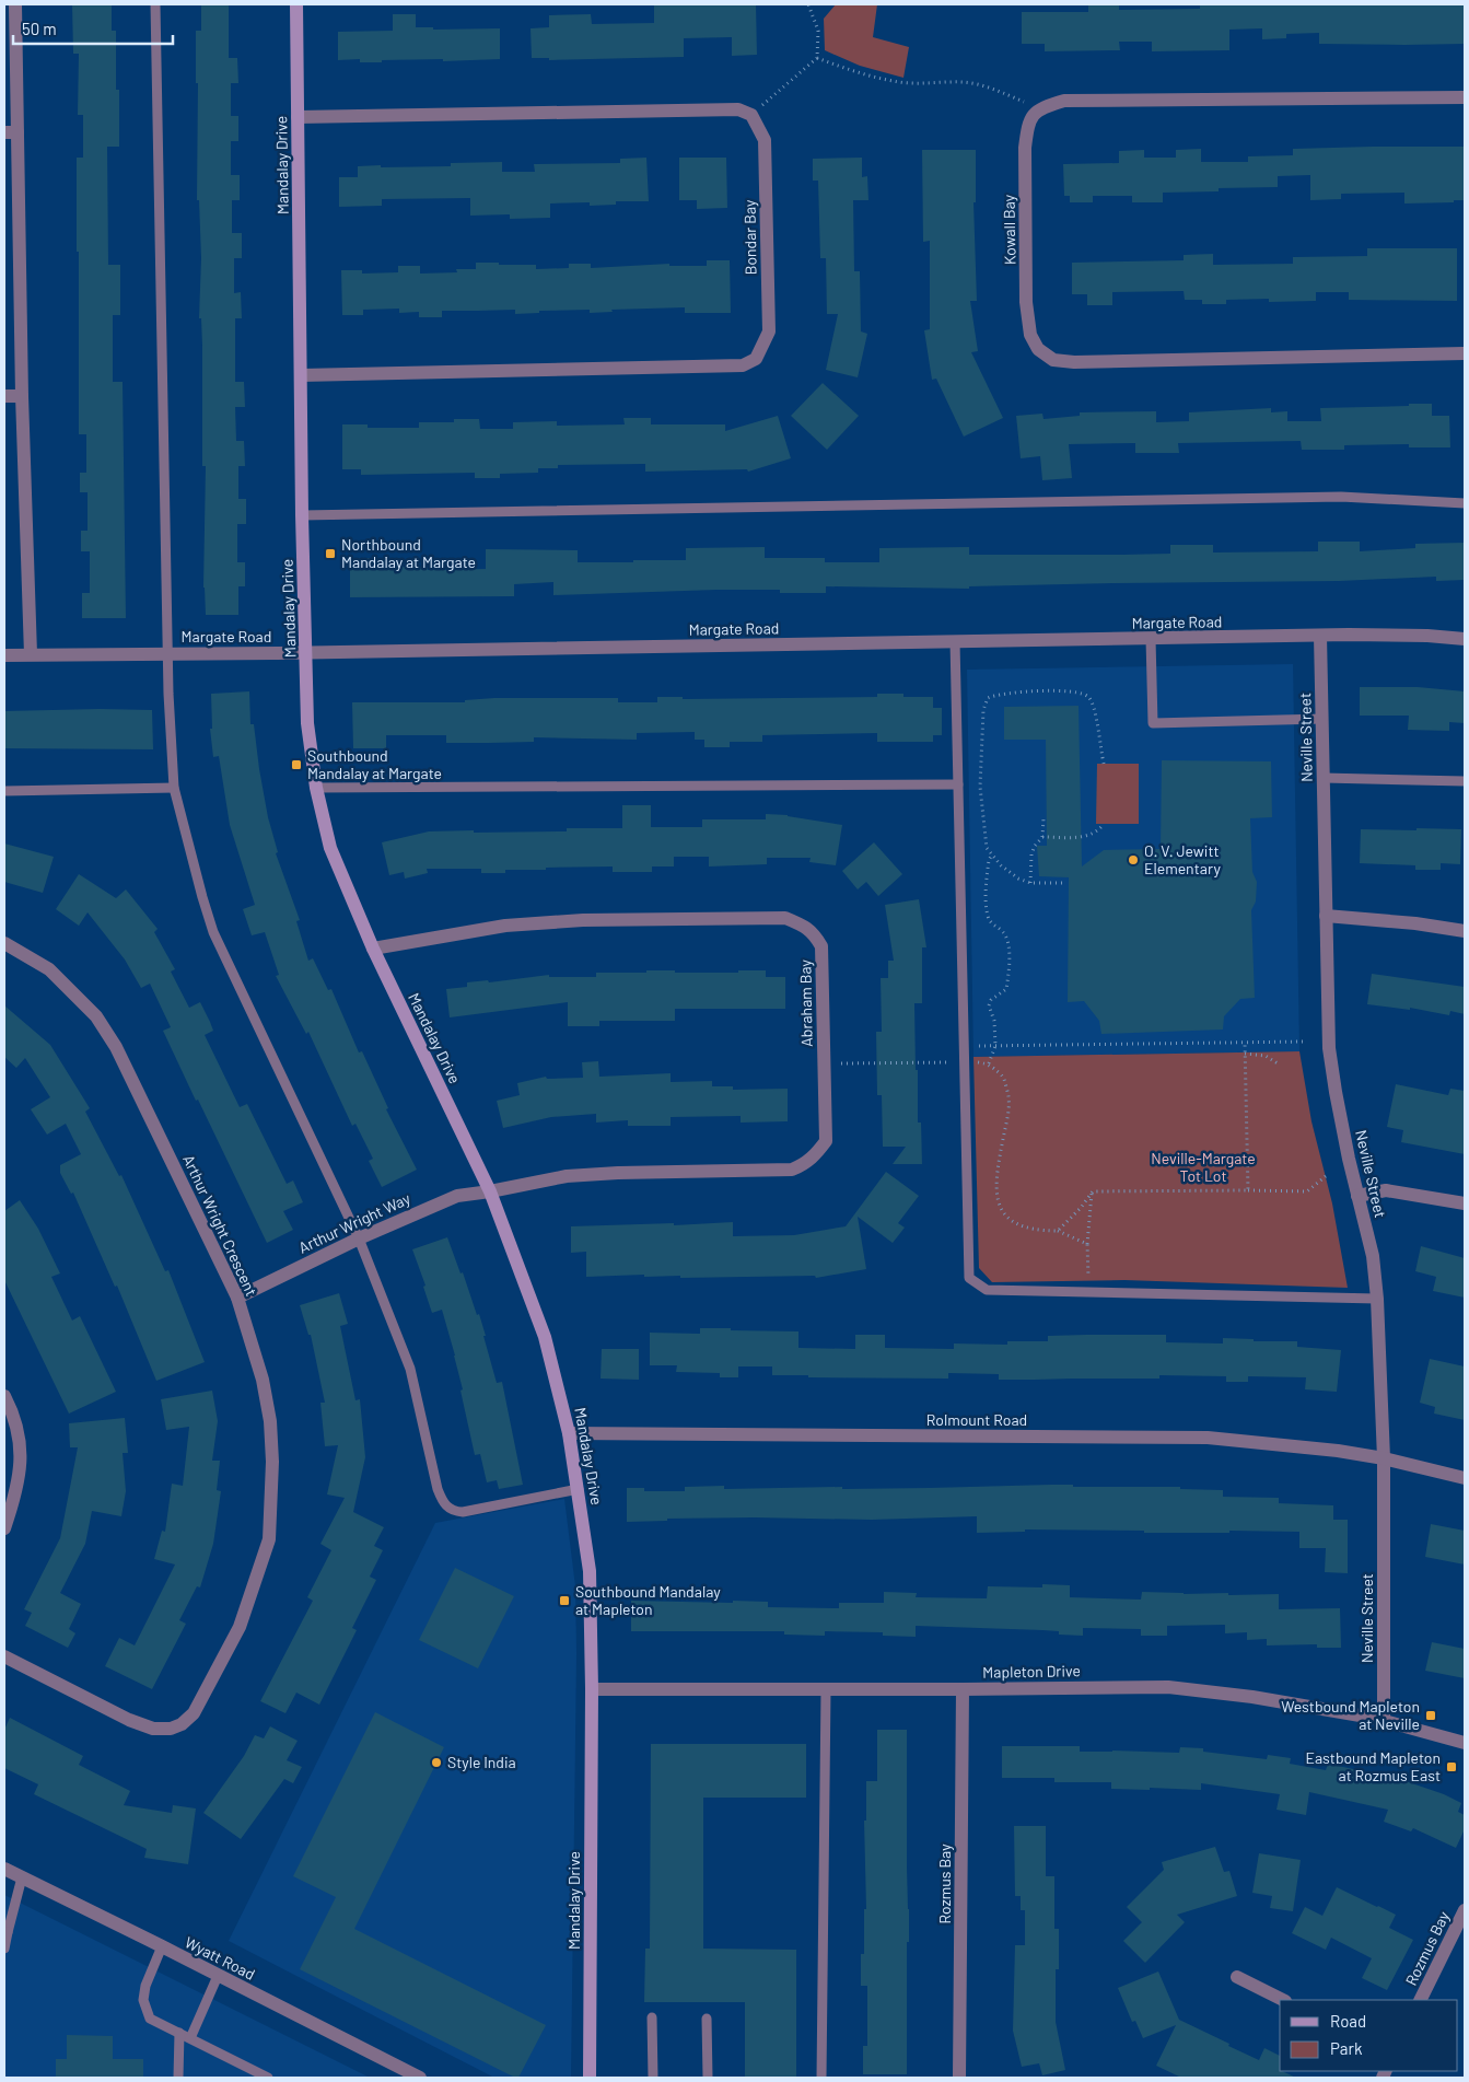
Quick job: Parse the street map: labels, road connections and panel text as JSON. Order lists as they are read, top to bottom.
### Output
{
  "streets": {
    "street": [
      "Mandalay Drive",
      "Kowall Bay",
      "Bondar Bay",
      "Margate Road",
      "Neville Street",
      "Abraham Bay",
      "Arthur Wright Way",
      "Arthur Wright Crescent",
      "Rolmount Road",
      "Mapleton Drive",
      "Rozmus Bay",
      "Wyatt Road"
    ]
  },
  "crossings": [
    ["Mandalay Drive", "Bondar Bay"],
    ["Mandalay Drive", "Margate Road"],
    ["Mandalay Drive", "Abraham Bay"],
    ["Mandalay Drive", "Arthur Wright Way"],
    ["Mandalay Drive", "Rolmount Road"],
    ["Mandalay Drive", "Mapleton Drive"],
    ["Margate Road", "Neville Street"],
    ["Neville Street", "Rolmount Road"],
    ["Neville Street", "Mapleton Drive"],
    ["Abraham Bay", "Arthur Wright Way"],
    ["Arthur Wright Way", "Arthur Wright Crescent"],
    ["Mapleton Drive", "Rozmus Bay"]
  ],
  "parks": ["Neville-Margate Tot Lot"],
  "places": {
    "transit": [
      "Northbound Mandalay at Margate",
      "Southbound Mandalay at Margate",
      "Southbound Mandalay at Mapleton",
      "Westbound Mapleton at Neville",
      "Eastbound Mapleton at Rozmus East"
    ],
    "other": ["O. V. Jewitt Elementary", "Style India"]
  },
  "legend": ["Road", "Park"],
  "scale_bar": "50 m"
}
